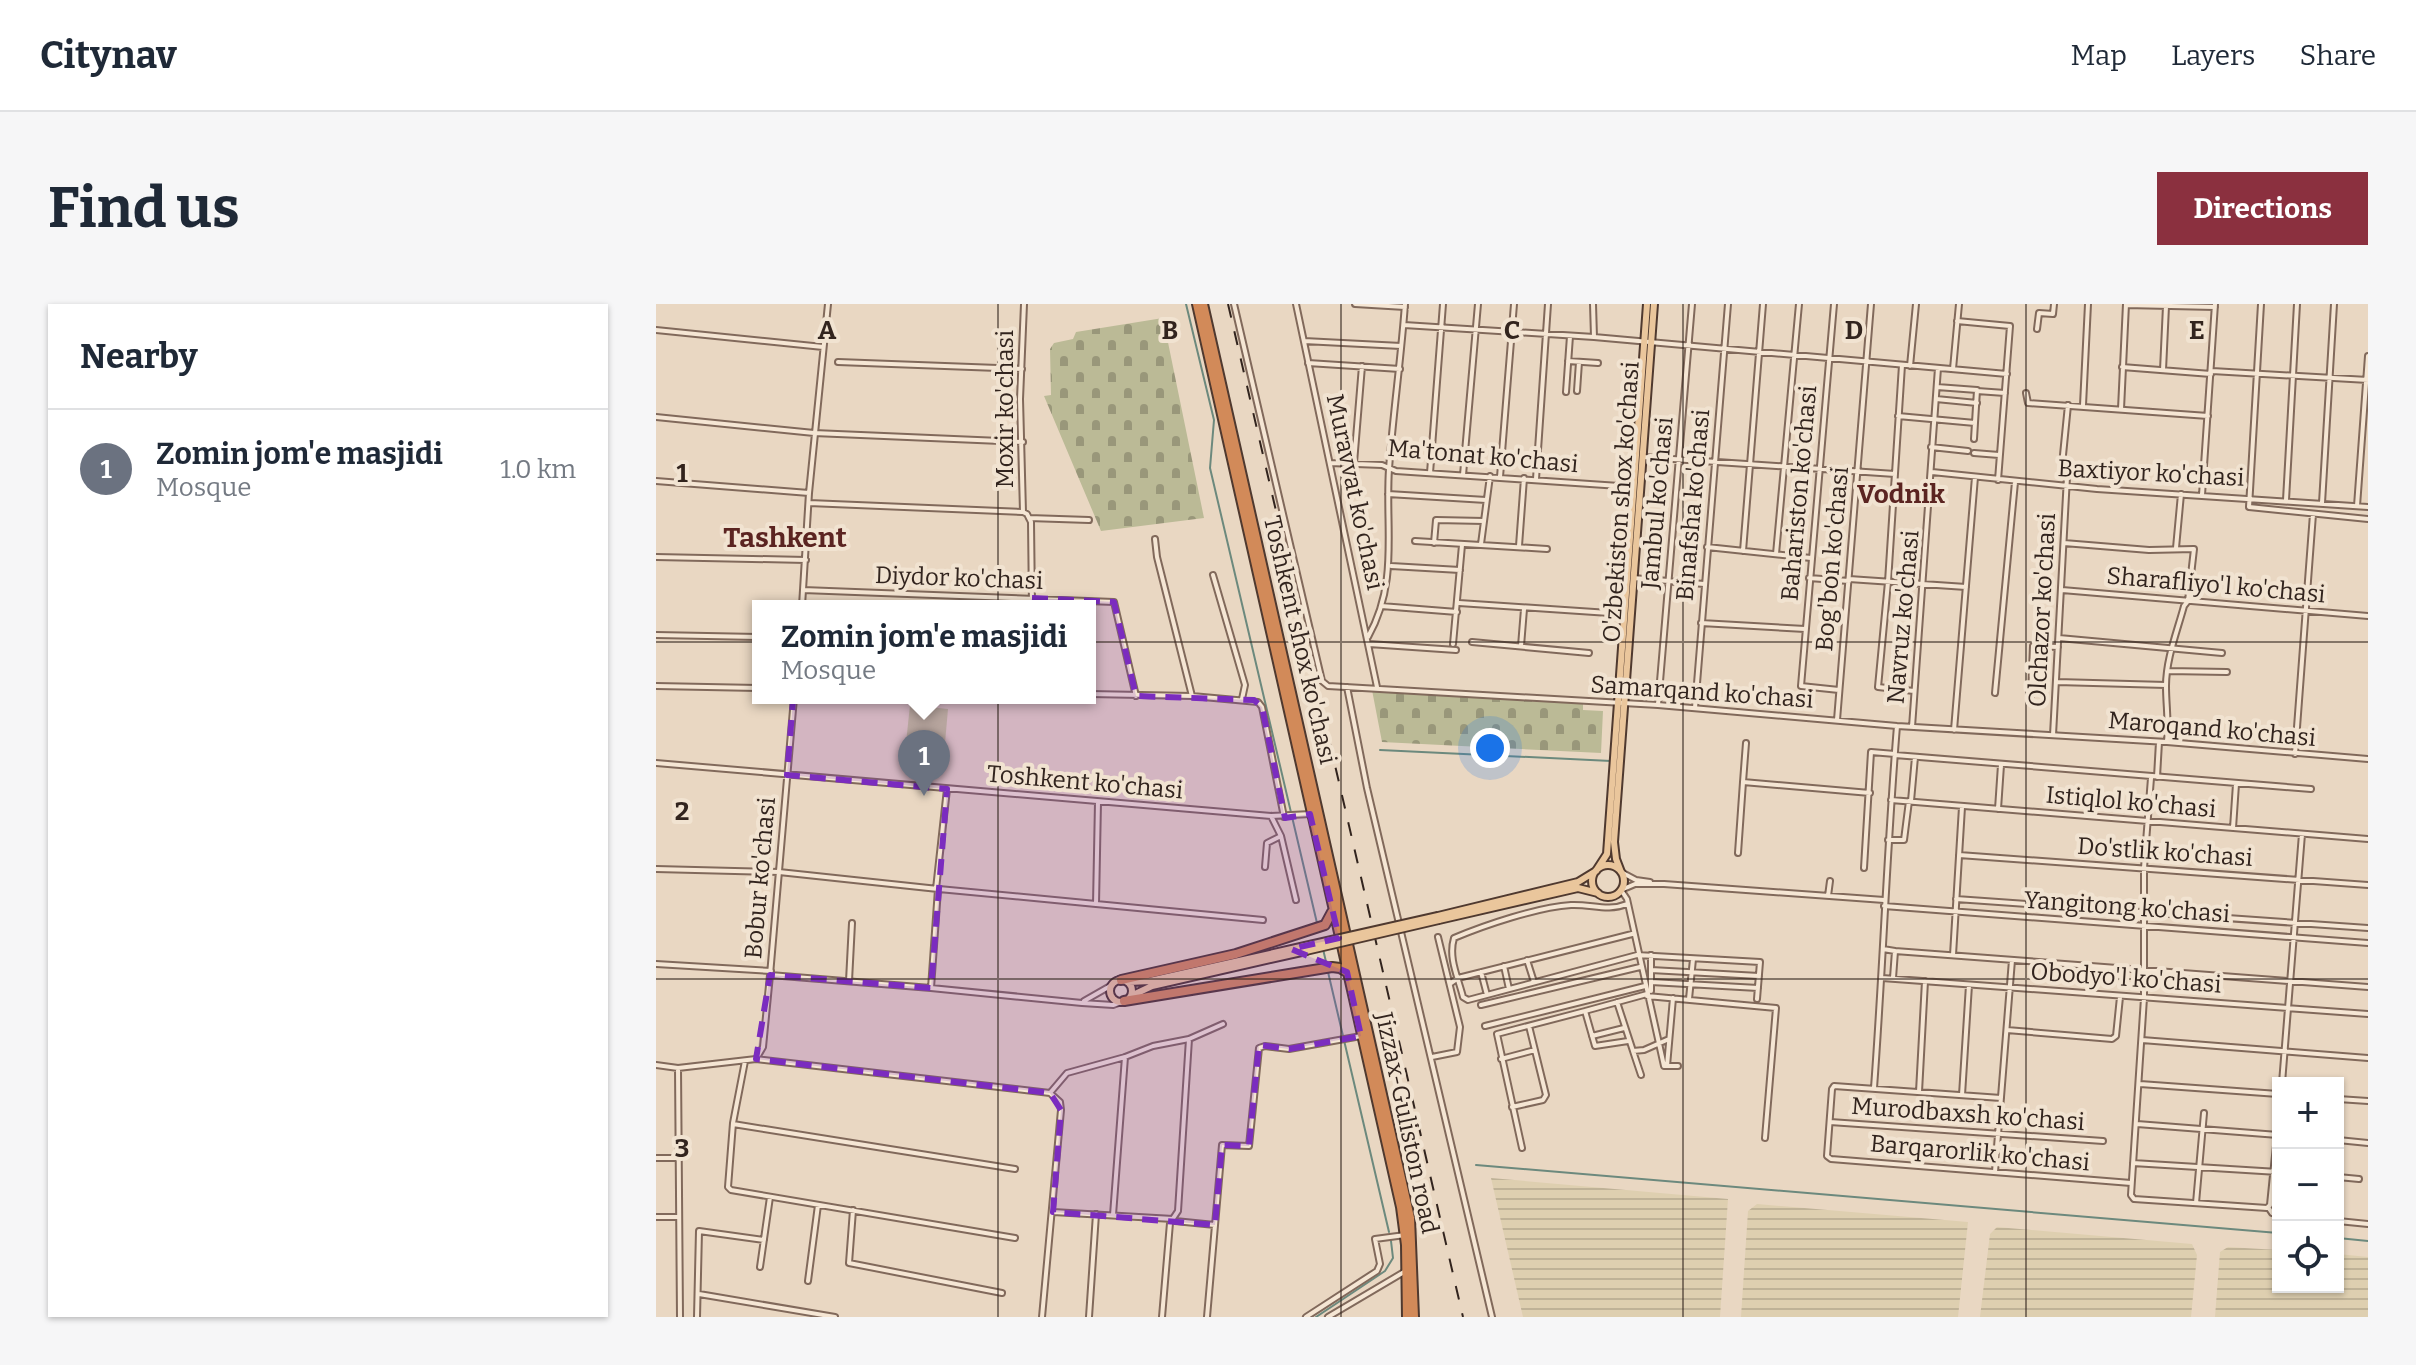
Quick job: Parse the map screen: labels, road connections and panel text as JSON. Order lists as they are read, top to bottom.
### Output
{
  "streets": {
    "highway": ["Toshkent shox ko'chasi", "Jizzax-Guliston road"],
    "main road": ["O'zbekiston shox ko'chasi"],
    "street": [
      "Moxir ko'chasi",
      "Ma'tonat ko'chasi",
      "Baxtiyor ko'chasi",
      "Muravvat ko'chasi",
      "Bahariston ko'chasi",
      "Jambul ko'chasi",
      "Binafsha ko'chasi",
      "Bog'bon ko'chasi",
      "Diydor ko'chasi",
      "Sharafliyo'l ko'chasi",
      "Olchazor ko'chasi",
      "Navruz ko'chasi",
      "Samarqand ko'chasi",
      "Maroqand ko'chasi",
      "Toshkent ko'chasi",
      "Istiqlol ko'chasi",
      "Do'stlik ko'chasi",
      "Bobur ko'chasi",
      "Yangitong ko'chasi",
      "Obodyo'l ko'chasi",
      "Murodbaxsh ko'chasi",
      "Barqarorlik ko'chasi"
    ]
  },
  "crossings": [
    ["Moxir ko'chasi", "Diydor ko'chasi"],
    ["Ma'tonat ko'chasi", "Muravvat ko'chasi"],
    ["Ma'tonat ko'chasi", "O'zbekiston shox ko'chasi"],
    ["Baxtiyor ko'chasi", "Olchazor ko'chasi"],
    ["Baxtiyor ko'chasi", "Navruz ko'chasi"],
    ["Muravvat ko'chasi", "Samarqand ko'chasi"],
    ["Bahariston ko'chasi", "Bog'bon ko'chasi"],
    ["O'zbekiston shox ko'chasi", "Samarqand ko'chasi"],
    ["Jambul ko'chasi", "Samarqand ko'chasi"],
    ["Binafsha ko'chasi", "Samarqand ko'chasi"],
    ["Bog'bon ko'chasi", "Samarqand ko'chasi"],
    ["Sharafliyo'l ko'chasi", "Olchazor ko'chasi"],
    ["Olchazor ko'chasi", "Samarqand ko'chasi"],
    ["Olchazor ko'chasi", "Maroqand ko'chasi"],
    ["Navruz ko'chasi", "Samarqand ko'chasi"],
    ["Toshkent shox ko'chasi", "Toshkent ko'chasi"],
    ["Toshkent shox ko'chasi", "Jizzax-Guliston road"],
    ["Samarqand ko'chasi", "Maroqand ko'chasi"],
    ["Toshkent ko'chasi", "Bobur ko'chasi"],
    ["Murodbaxsh ko'chasi", "Barqarorlik ko'chasi"]
  ],
  "districts": ["Vodnik", "Tashkent"],
  "page": {
    "header": "Citynav",
    "nav": ["Map", "Layers", "Share"],
    "buttons": "Directions",
    "title": "Find us",
    "heading": "Nearby",
    "list": [
      {
        "mark": "1",
        "name": "Zomin jom'e masjidi",
        "note": "Mosque",
        "value": "1.0 km"
      }
    ],
    "popup": ["Zomin jom'e masjidi", "Mosque"],
    "pins": "1",
    "map_buttons": ["+", "−"]
  },
  "grid": {
    "columns": [
      "A",
      "B",
      "C",
      "D",
      "E"
    ],
    "rows": ["1", "2", "3"]
  }
}
